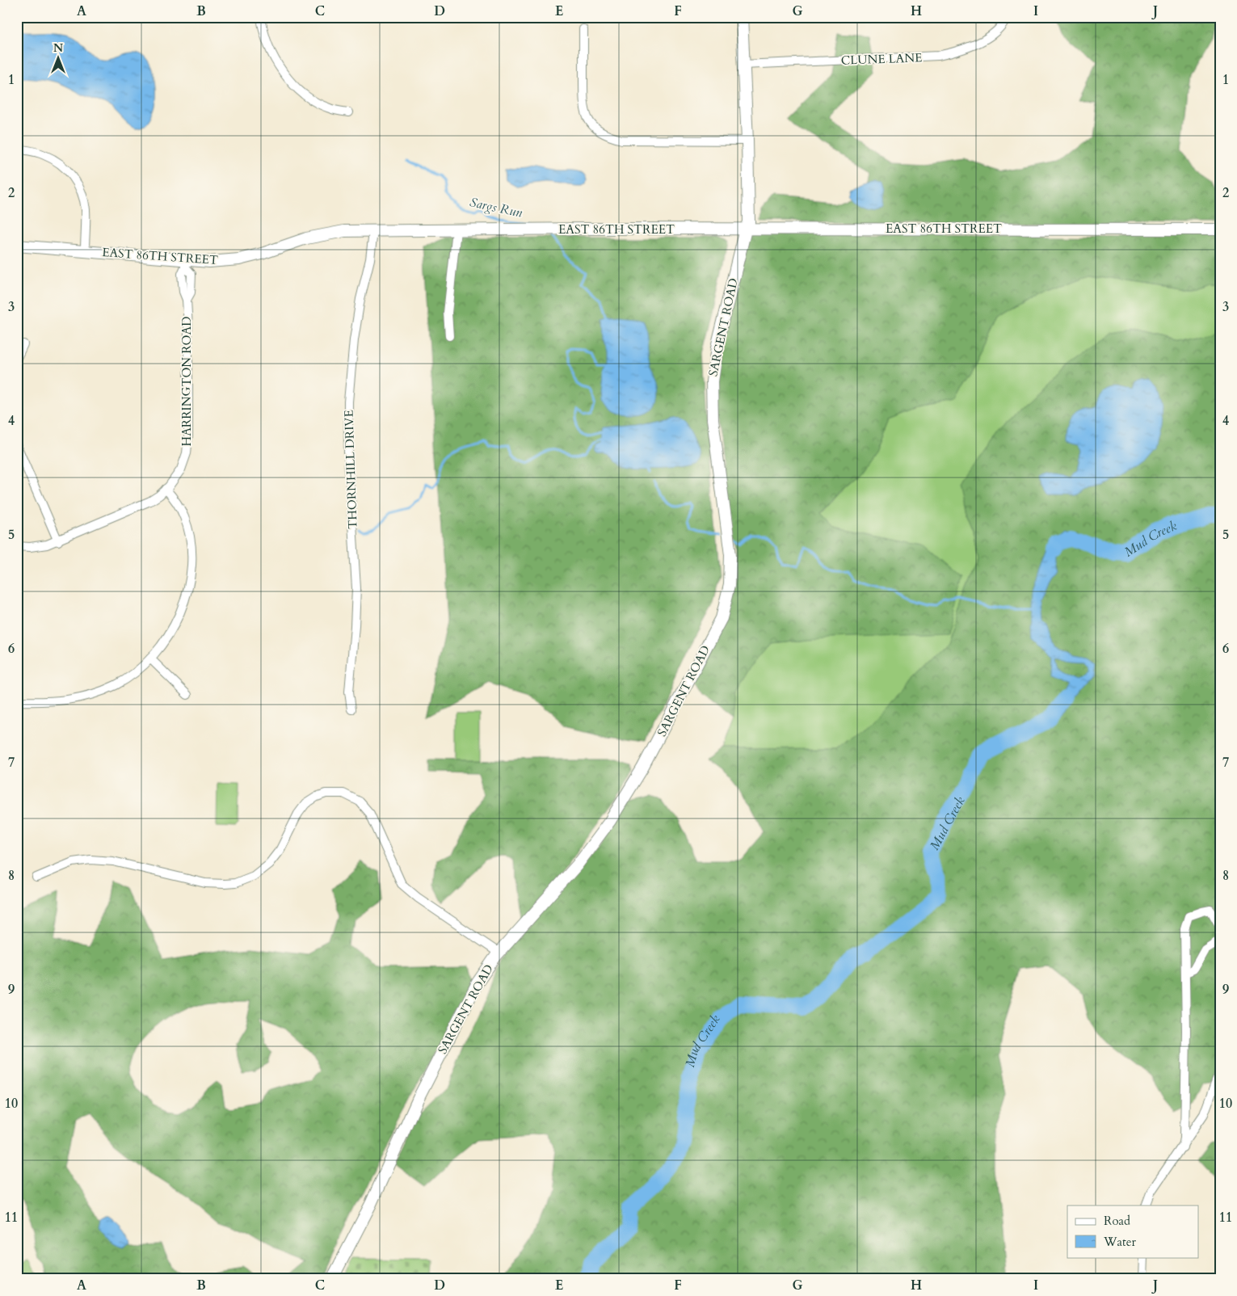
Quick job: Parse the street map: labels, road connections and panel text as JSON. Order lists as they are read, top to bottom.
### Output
{
  "streets": {
    "street": [
      "CLUNE LANE",
      "EAST 86TH STREET",
      "SARGENT ROAD",
      "HARRINGTON ROAD",
      "THORNHILL DRIVE"
    ]
  },
  "crossings": [
    ["CLUNE LANE", "SARGENT ROAD"],
    ["EAST 86TH STREET", "SARGENT ROAD"],
    ["EAST 86TH STREET", "HARRINGTON ROAD"],
    ["EAST 86TH STREET", "THORNHILL DRIVE"]
  ],
  "water": ["Sargs Run", "Mud Creek"],
  "legend": ["Road", "Water"],
  "north": "top",
  "grid": {
    "columns": [
      "A",
      "B",
      "C",
      "D",
      "E",
      "F",
      "G",
      "H",
      "I",
      "J"
    ],
    "rows": [
      "1",
      "2",
      "3",
      "4",
      "5",
      "6",
      "7",
      "8",
      "9",
      "10",
      "11"
    ]
  }
}
